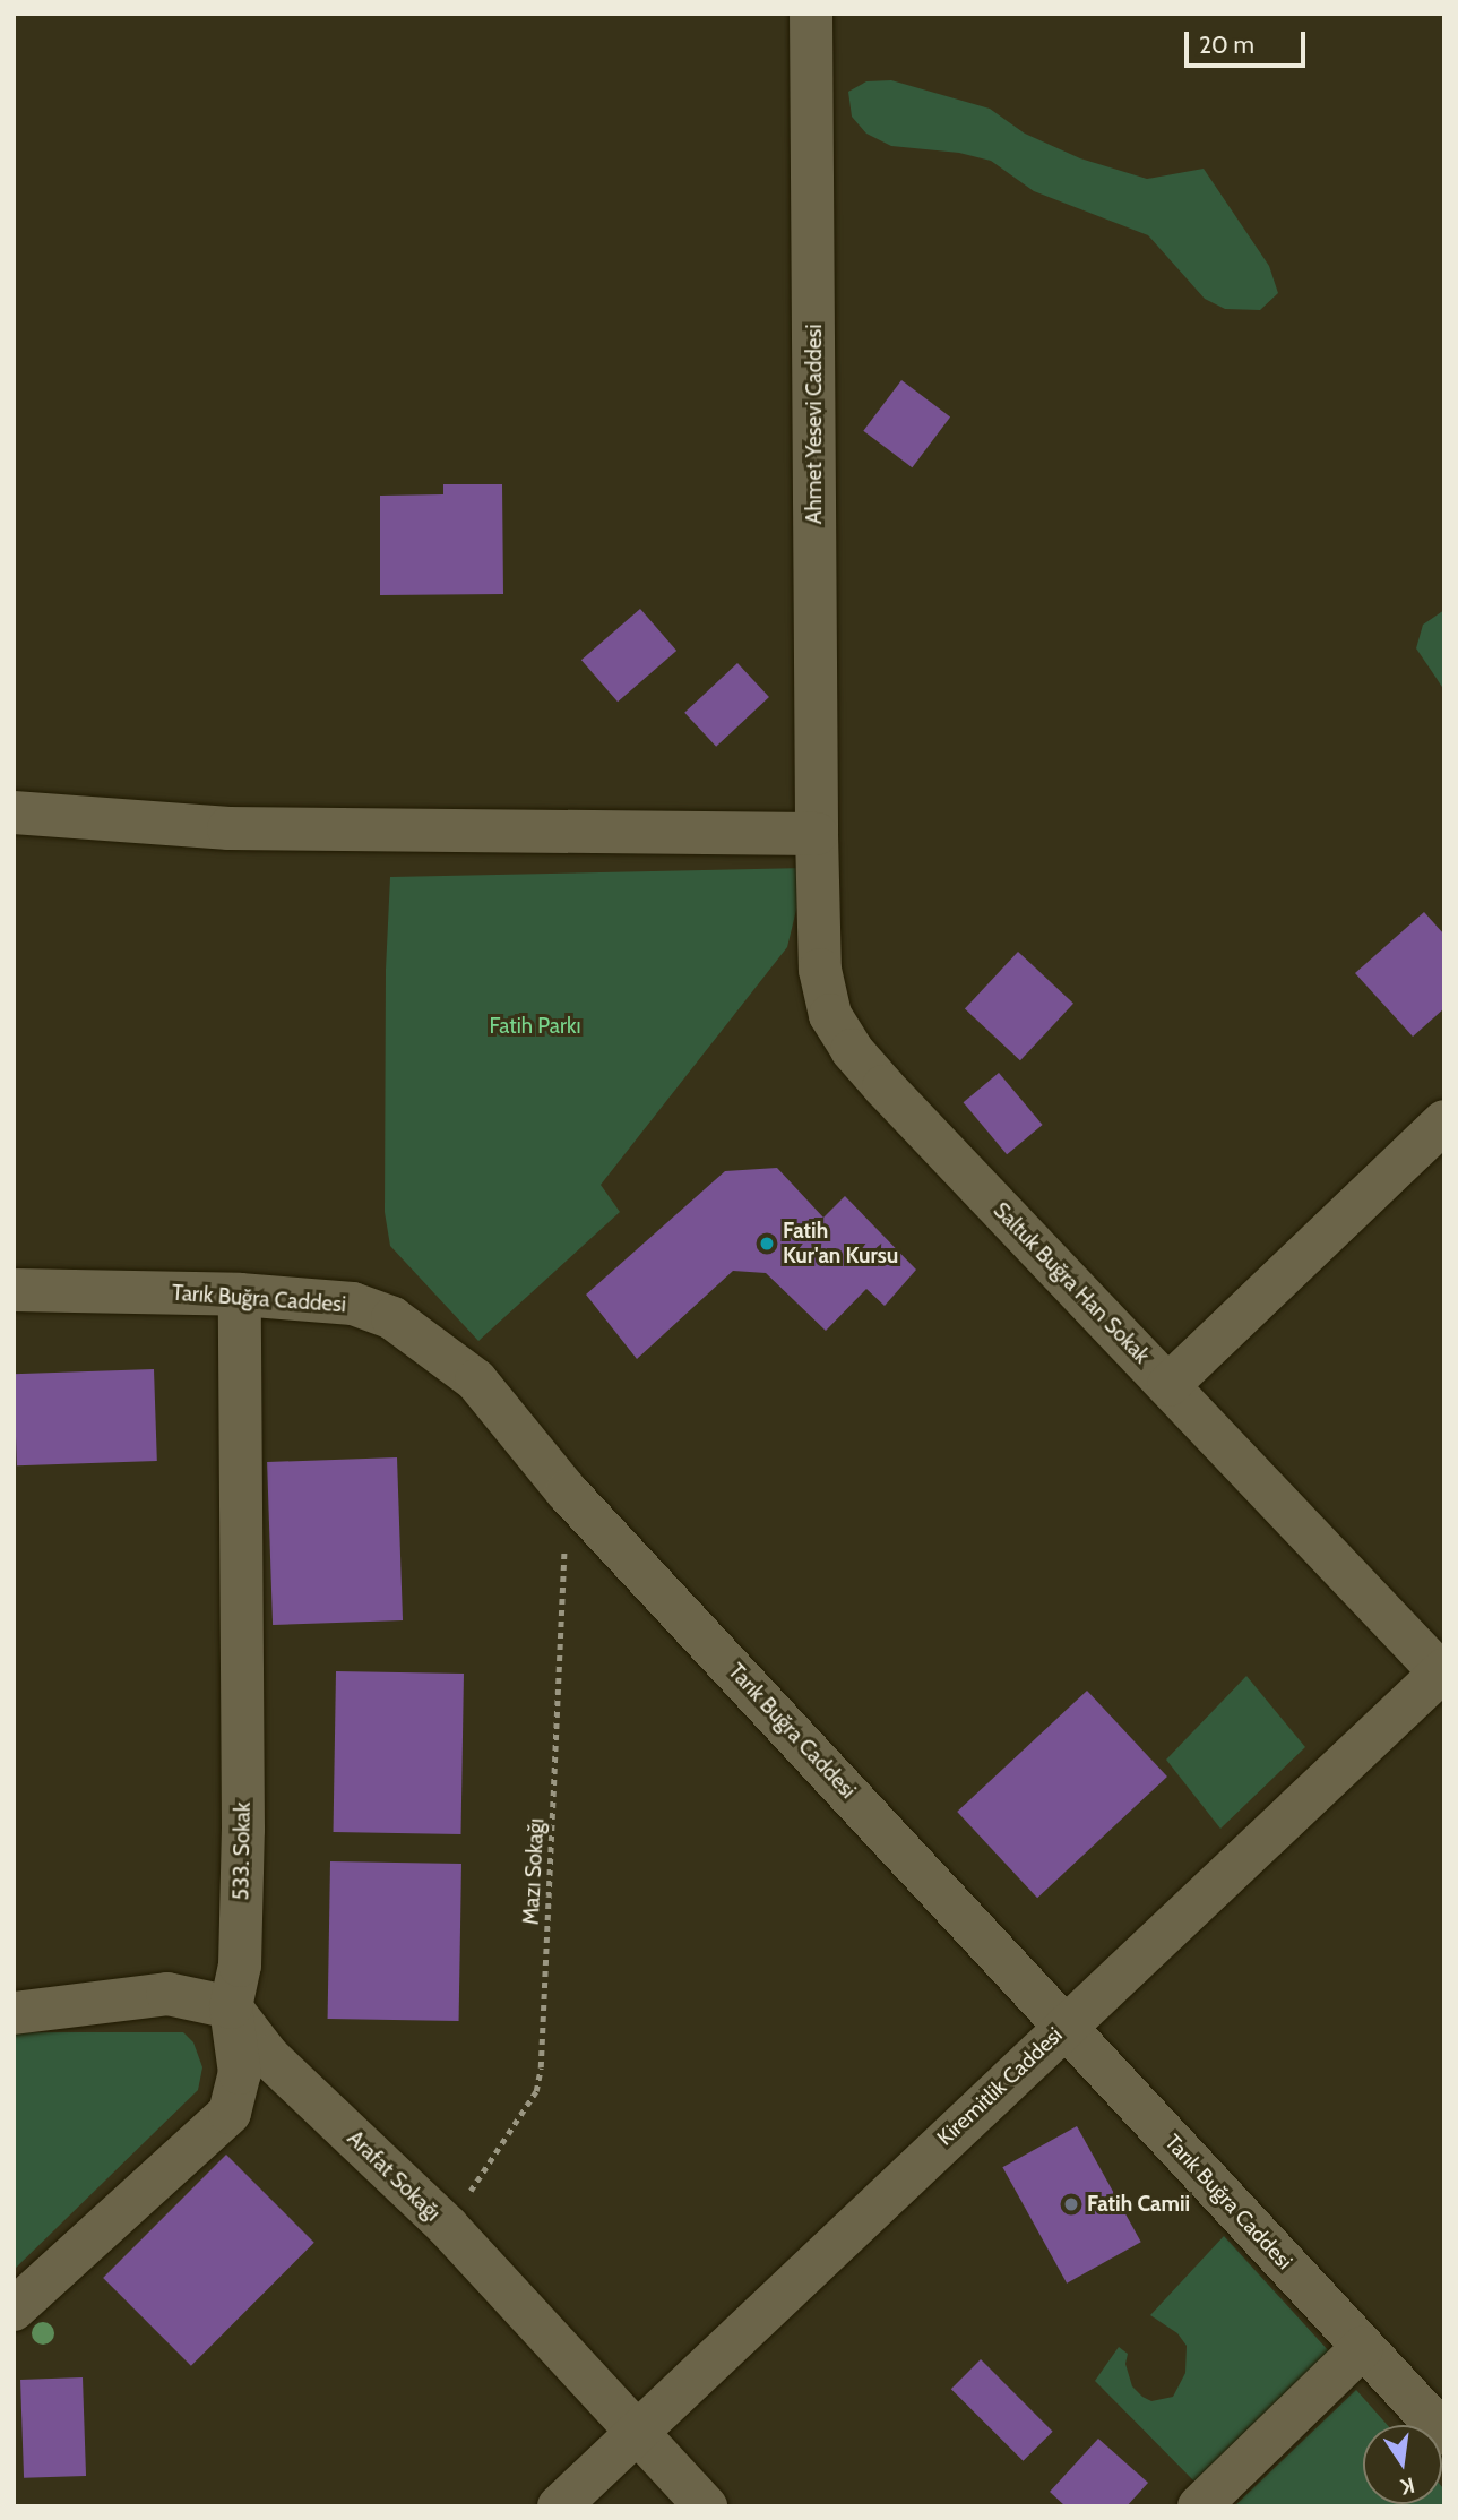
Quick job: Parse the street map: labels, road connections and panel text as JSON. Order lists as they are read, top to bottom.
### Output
{
  "streets": {
    "street": [
      "Ahmet Yesevi Caddesi",
      "Saltuk Buğra Han Sokak",
      "Tarık Buğra Caddesi",
      "533. Sokak",
      "Kiremitlik Caddesi",
      "Arafat Sokağı"
    ],
    "path": ["Mazı Sokağı"]
  },
  "crossings": [
    ["Ahmet Yesevi Caddesi", "Saltuk Buğra Han Sokak"],
    ["Saltuk Buğra Han Sokak", "Kiremitlik Caddesi"],
    ["Tarık Buğra Caddesi", "533. Sokak"],
    ["Tarık Buğra Caddesi", "Mazı Sokağı"],
    ["Tarık Buğra Caddesi", "Kiremitlik Caddesi"],
    ["533. Sokak", "Arafat Sokağı"],
    ["Mazı Sokağı", "Arafat Sokağı"],
    ["Kiremitlik Caddesi", "Arafat Sokağı"]
  ],
  "parks": ["Fatih Parkı"],
  "places": ["Fatih Kur'an Kursu", "Fatih Camii"],
  "scale_bar": "20 m",
  "north": "bottom"
}
